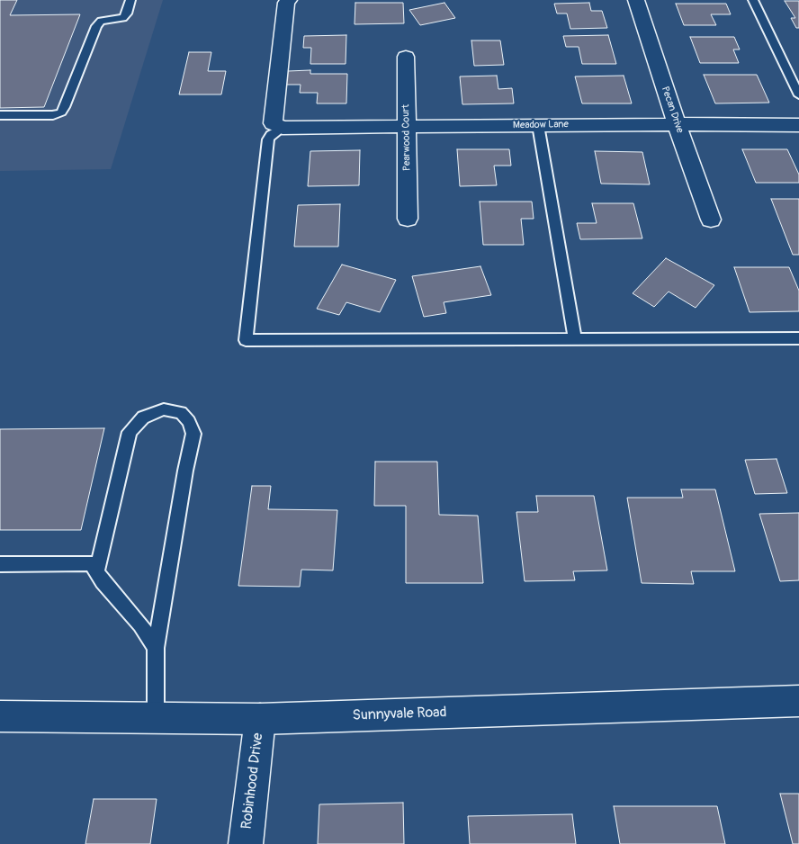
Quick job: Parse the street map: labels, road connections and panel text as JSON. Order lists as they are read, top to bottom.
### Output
{
  "streets": {
    "street": [
      "Pecan Drive",
      "Meadow Lane",
      "Pearwood Court",
      "Sunnyvale Road",
      "Robinhood Drive"
    ]
  },
  "crossings": [
    ["Pecan Drive", "Meadow Lane"],
    ["Meadow Lane", "Pearwood Court"],
    ["Sunnyvale Road", "Robinhood Drive"]
  ]
}
